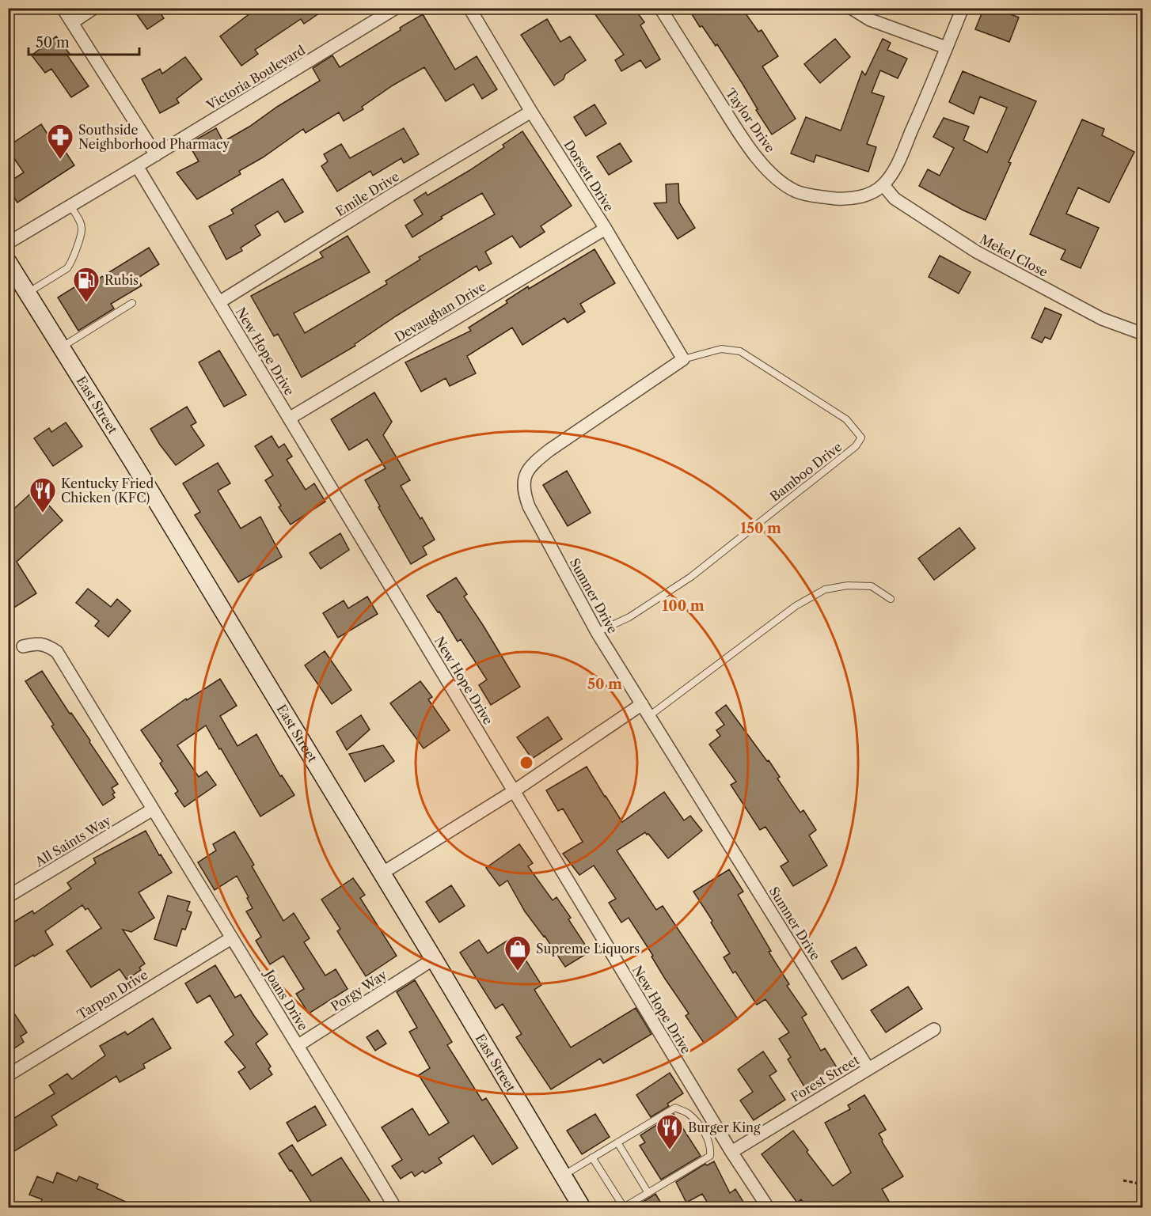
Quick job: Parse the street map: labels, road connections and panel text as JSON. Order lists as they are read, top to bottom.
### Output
{
  "streets": {
    "main road": ["East Street"],
    "street": [
      "Victoria Boulevard",
      "Taylor Drive",
      "Dorsett Drive",
      "Emile Drive",
      "Mekel Close",
      "Devaughan Drive",
      "New Hope Drive",
      "Sumner Drive",
      "All Saints Way",
      "Porgy Way",
      "Tarpon Drive",
      "Joans Drive",
      "Forest Street"
    ],
    "lane": ["Bamboo Drive"]
  },
  "crossings": [
    ["Victoria Boulevard", "New Hope Drive"],
    ["Taylor Drive", "Mekel Close"],
    ["Dorsett Drive", "Emile Drive"],
    ["Dorsett Drive", "Devaughan Drive"],
    ["Dorsett Drive", "Sumner Drive"],
    ["Emile Drive", "New Hope Drive"],
    ["Devaughan Drive", "New Hope Drive"],
    ["New Hope Drive", "Forest Street"],
    ["East Street", "Porgy Way"],
    ["Bamboo Drive", "Sumner Drive"],
    ["Sumner Drive", "Forest Street"],
    ["All Saints Way", "Joans Drive"],
    ["Porgy Way", "Joans Drive"],
    ["Tarpon Drive", "Joans Drive"]
  ],
  "places": {
    "pharmacy": ["Southside Neighborhood Pharmacy"],
    "fuel station": ["Rubis"],
    "restaurant": ["Kentucky Fried Chicken (KFC)", "Burger King"],
    "shop": ["Supreme Liquors"]
  },
  "scale_bar": "50 m",
  "rings": ["150 m", "100 m", "50 m"]
}
